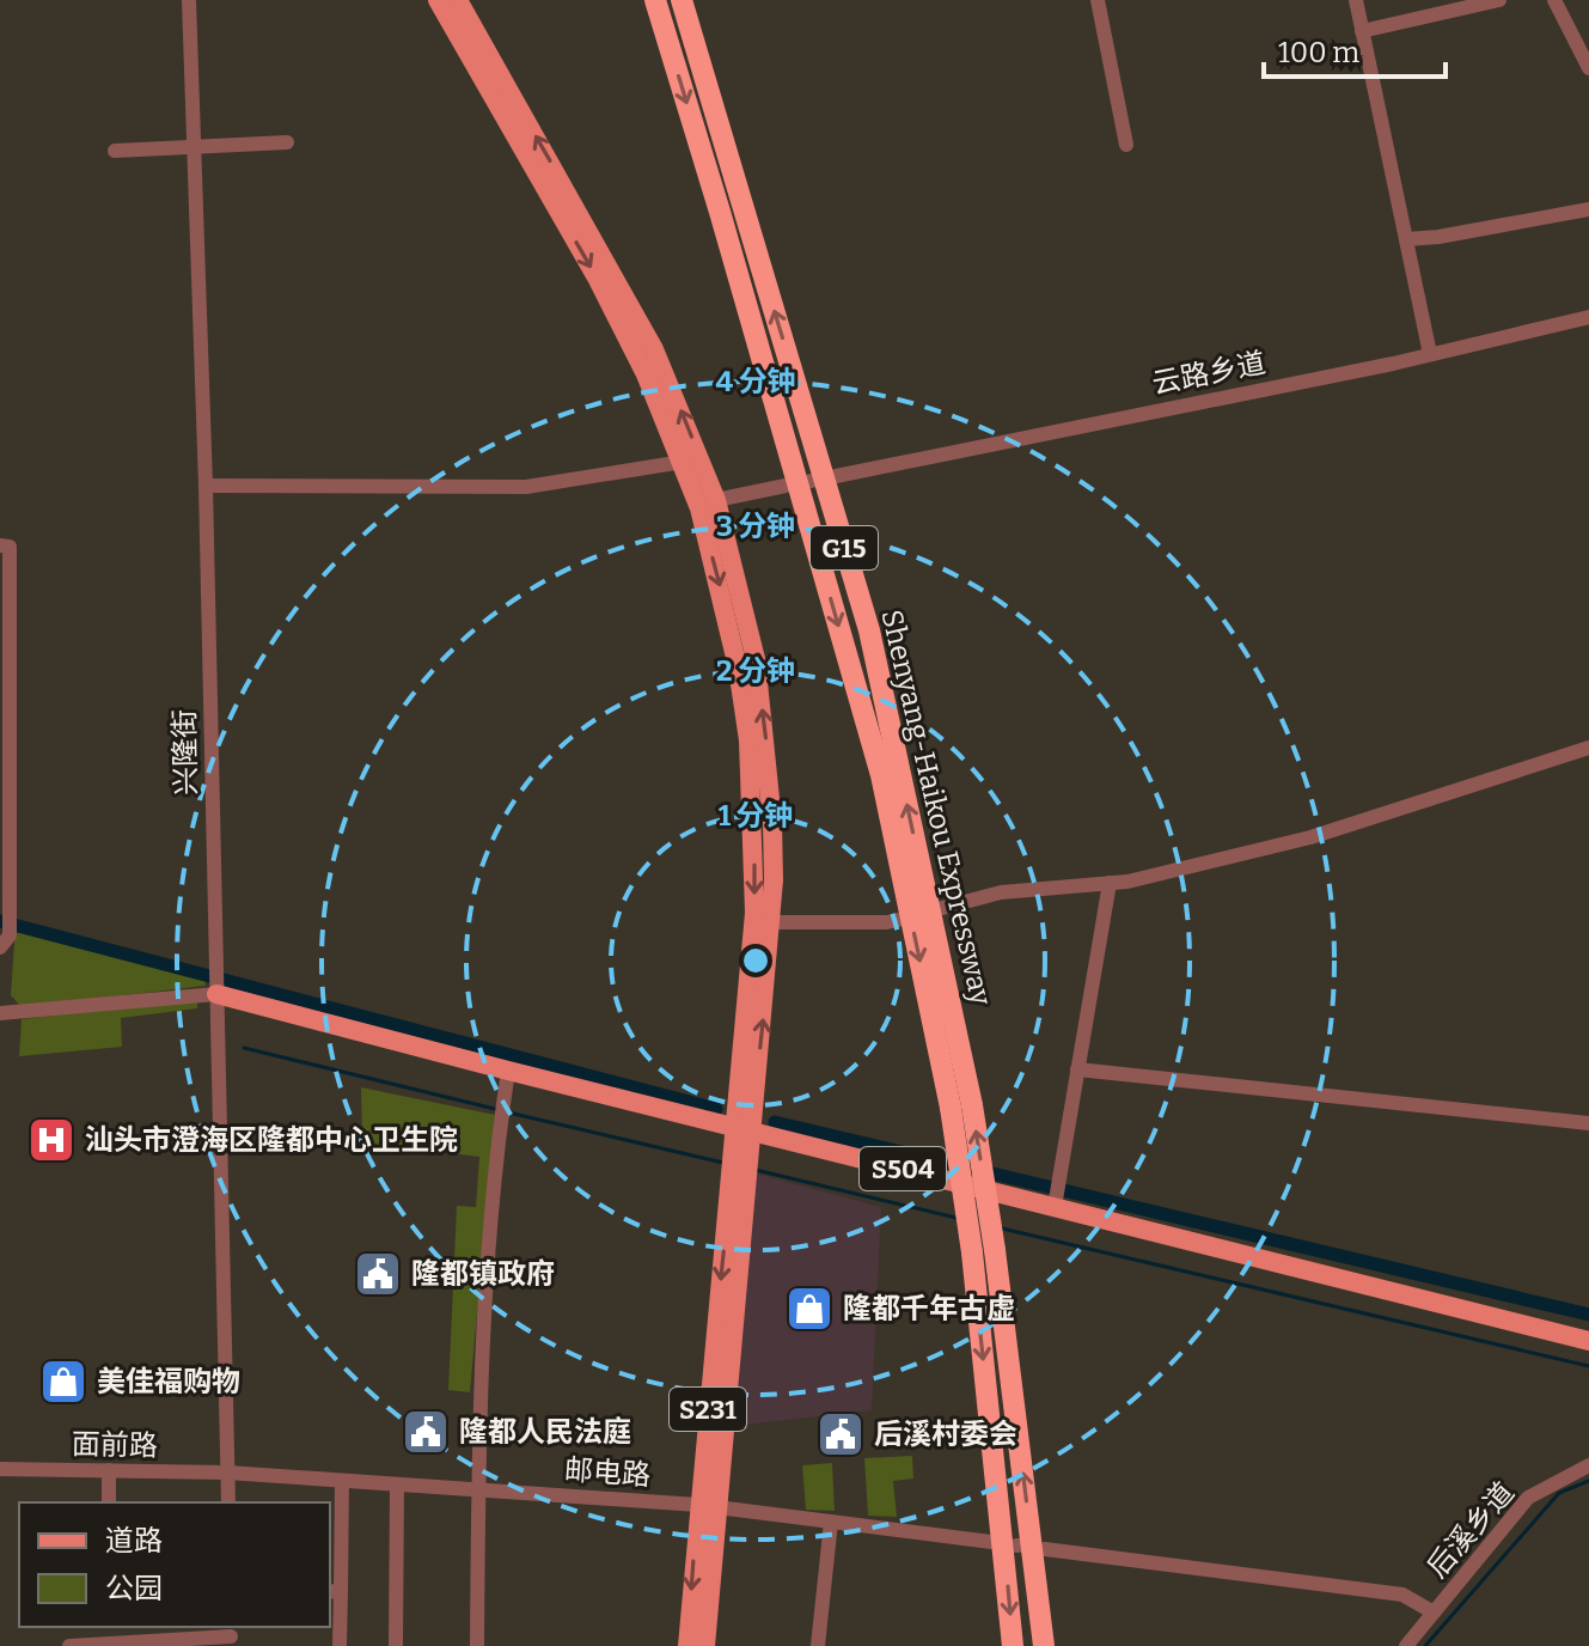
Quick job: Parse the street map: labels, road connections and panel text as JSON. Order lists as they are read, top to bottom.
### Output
{
  "streets": {
    "highway": ["G15", "Shenyang-Haikou Expressway"],
    "main road": ["S504", "S231"],
    "street": [
      "云路乡道",
      "兴隆街",
      "面前路",
      "邮电路",
      "后溪乡道"
    ]
  },
  "crossings": [
    ["兴隆街", "S504"],
    ["兴隆街", "面前路"],
    ["兴隆街", "邮电路"],
    ["S504", "S231"],
    ["S231", "邮电路"],
    ["面前路", "邮电路"]
  ],
  "places": {
    "hospital": ["汕头市澄海区隆都中心卫生院"],
    "public building": ["隆都镇政府", "隆都人民法庭", "后溪村委会"],
    "shop": ["隆都千年古虚", "美佳福购物"]
  },
  "legend": ["道路", "公园"],
  "scale_bar": "100 m",
  "rings": [
    "4 分钟",
    "3 分钟",
    "2 分钟",
    "1 分钟"
  ]
}
